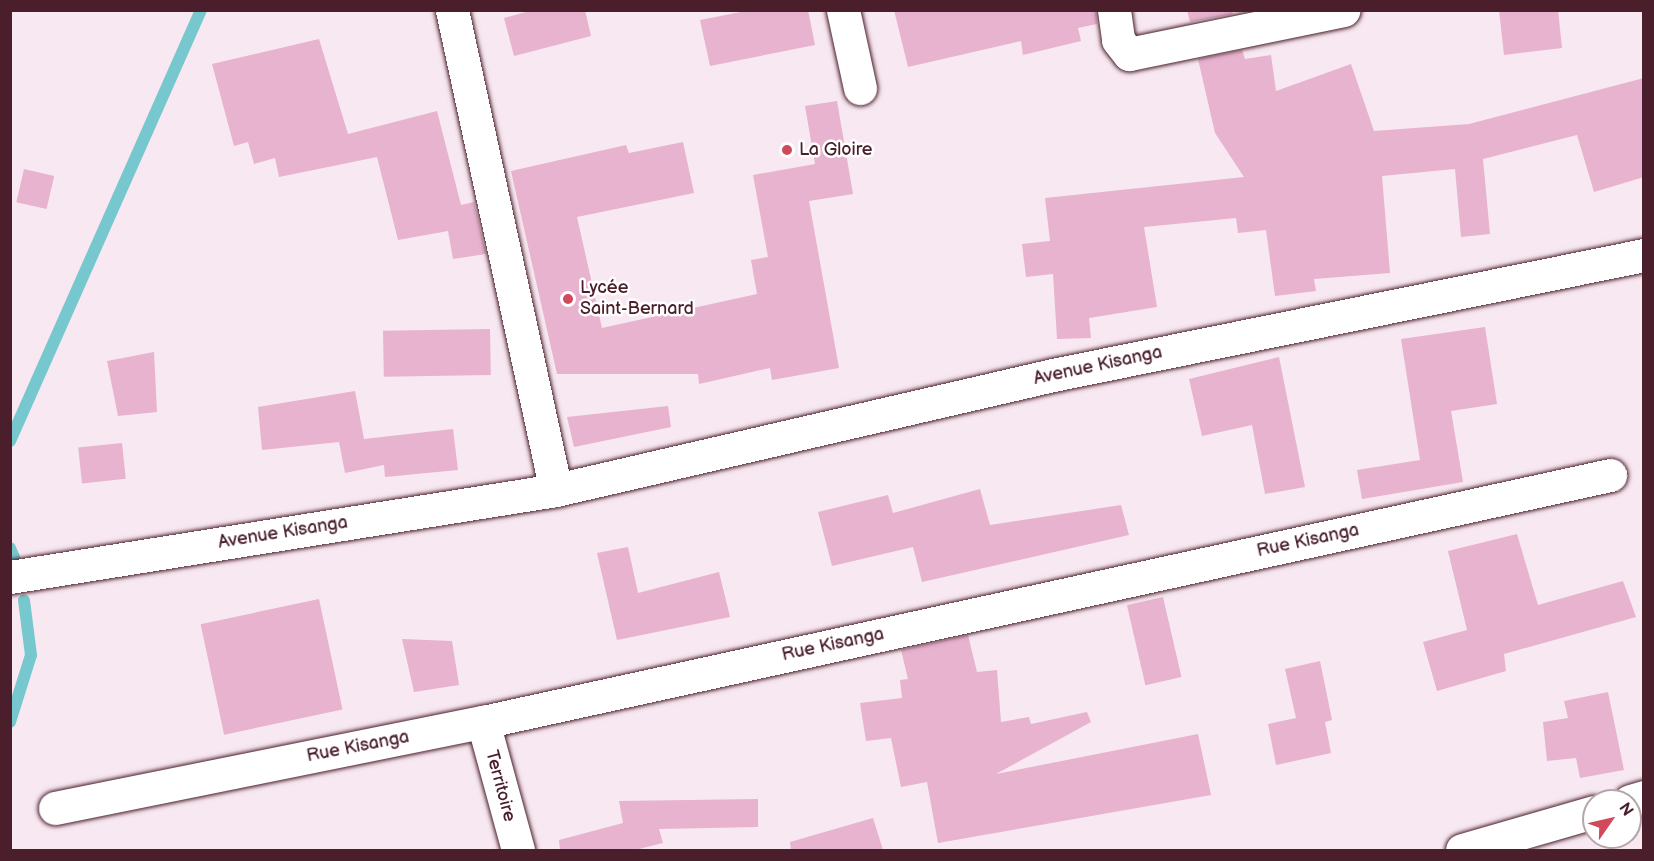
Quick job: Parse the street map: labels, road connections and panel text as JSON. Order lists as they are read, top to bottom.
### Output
{
  "streets": {
    "street": ["Avenue Kisanga", "Rue Kisanga", "Territoire"]
  },
  "crossings": [
    ["Rue Kisanga", "Territoire"]
  ],
  "places": ["La Gloire", "Lycée Saint-Bernard"],
  "north": "top right"
}
